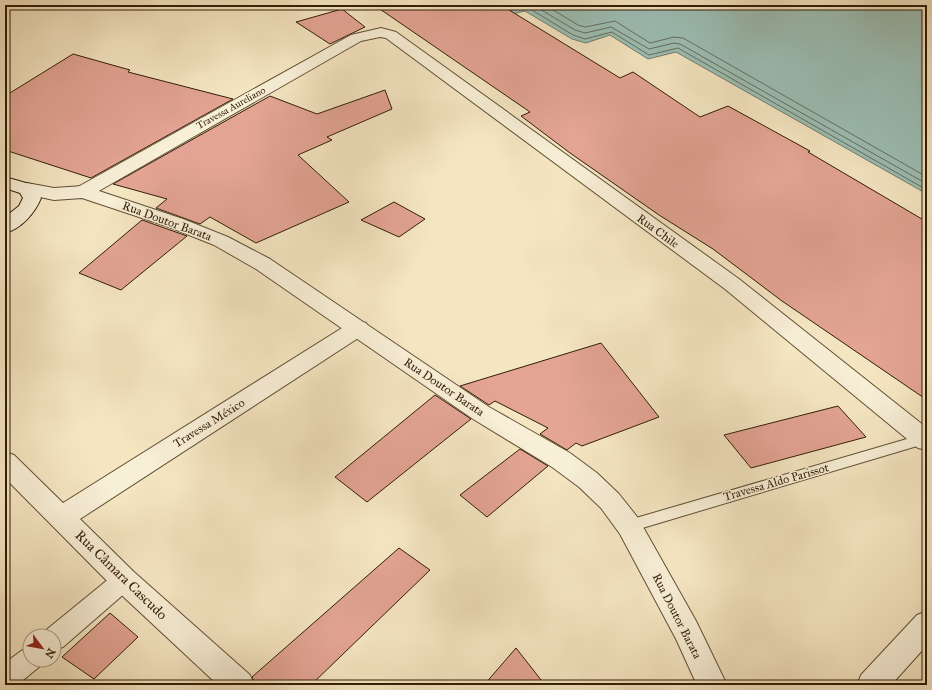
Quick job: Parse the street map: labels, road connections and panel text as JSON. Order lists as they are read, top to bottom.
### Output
{
  "streets": {
    "street": [
      "Travessa Aureliano",
      "Rua Doutor Barata",
      "Rua Chile",
      "Travessa México",
      "Rua Câmara Cascudo"
    ],
    "lane": ["Travessa Aldo Parissot"]
  },
  "crossings": [
    ["Travessa Aureliano", "Rua Doutor Barata"],
    ["Travessa Aureliano", "Rua Chile"],
    ["Rua Doutor Barata", "Travessa México"],
    ["Rua Doutor Barata", "Travessa Aldo Parissot"],
    ["Rua Chile", "Travessa Aldo Parissot"],
    ["Travessa México", "Rua Câmara Cascudo"]
  ],
  "north": "bottom right"
}
